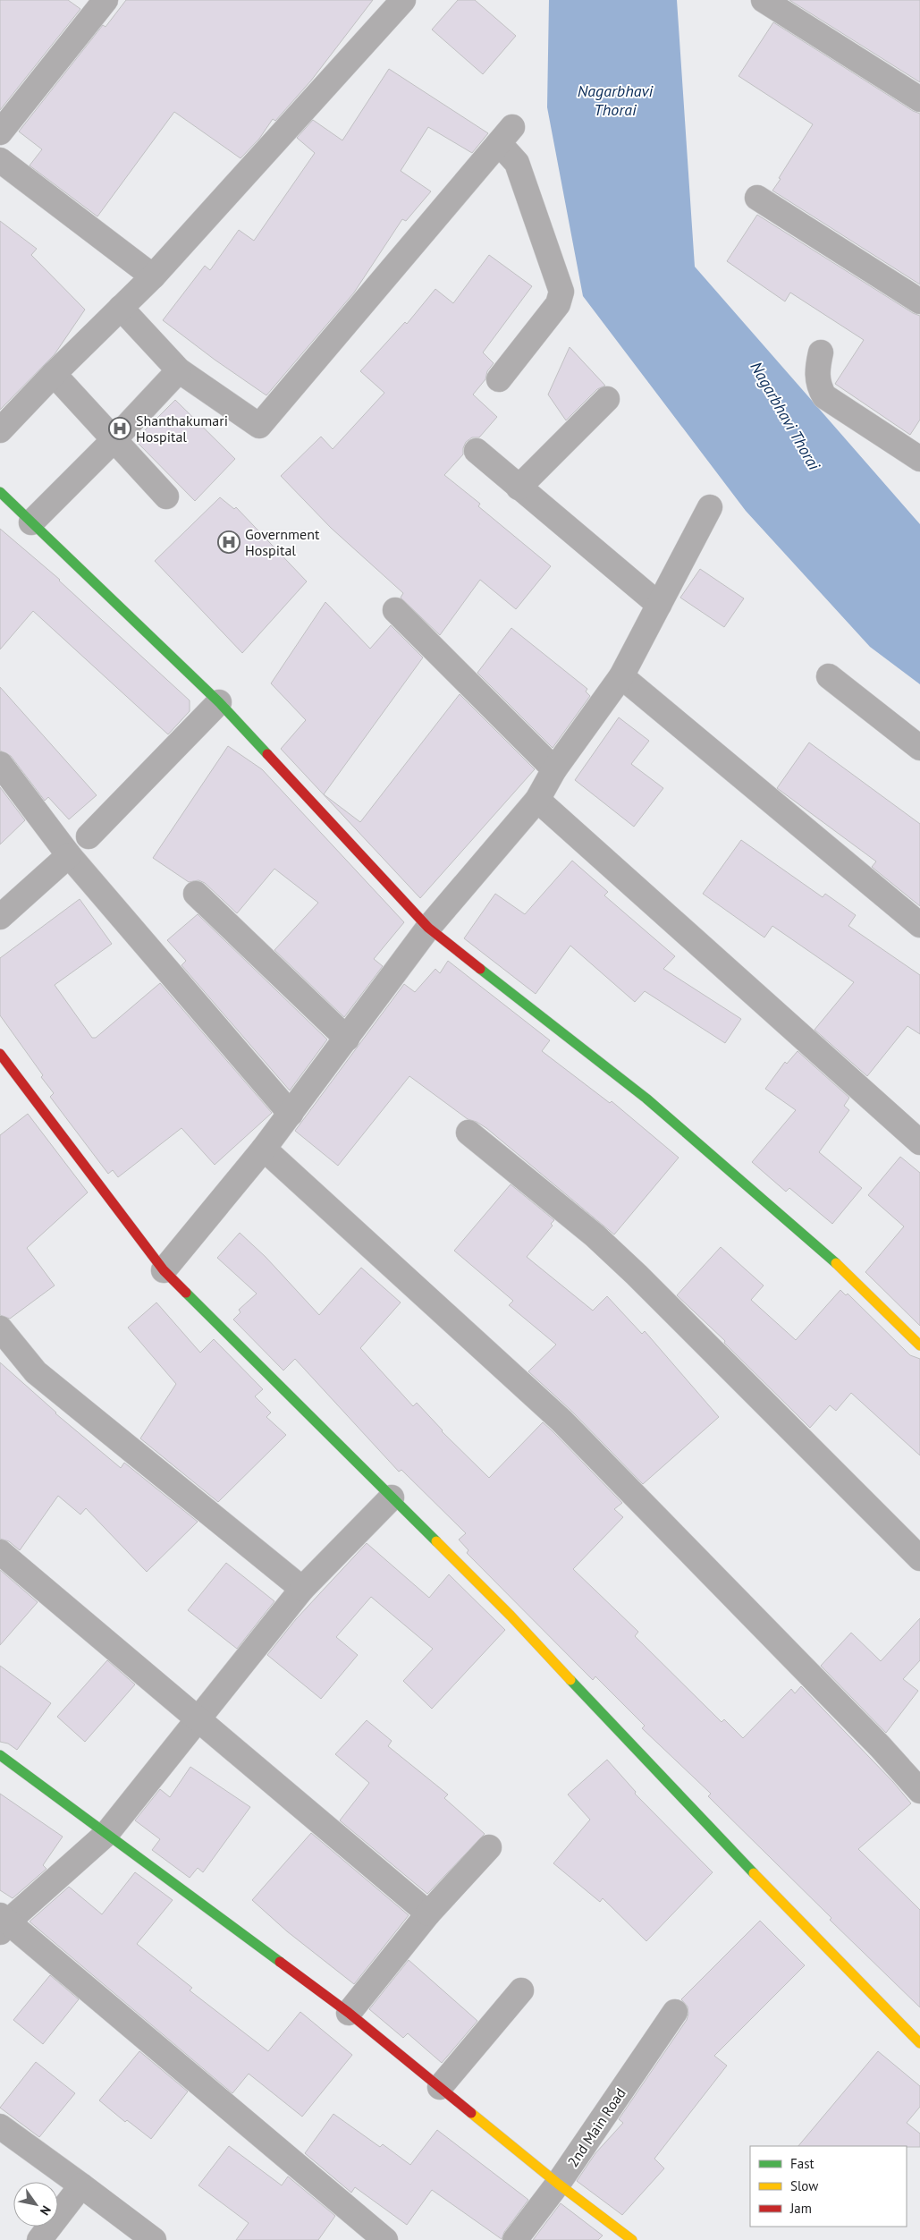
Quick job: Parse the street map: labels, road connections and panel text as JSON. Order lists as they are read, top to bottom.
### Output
{
  "streets": {
    "street": ["2nd Main Road"]
  },
  "water": ["Nagarbhavi Thorai"],
  "places": {
    "hospital": ["Shanthakumari Hospital", "Government Hospital"]
  },
  "legend": ["Fast", "Slow", "Jam"],
  "north": "bottom right"
}
